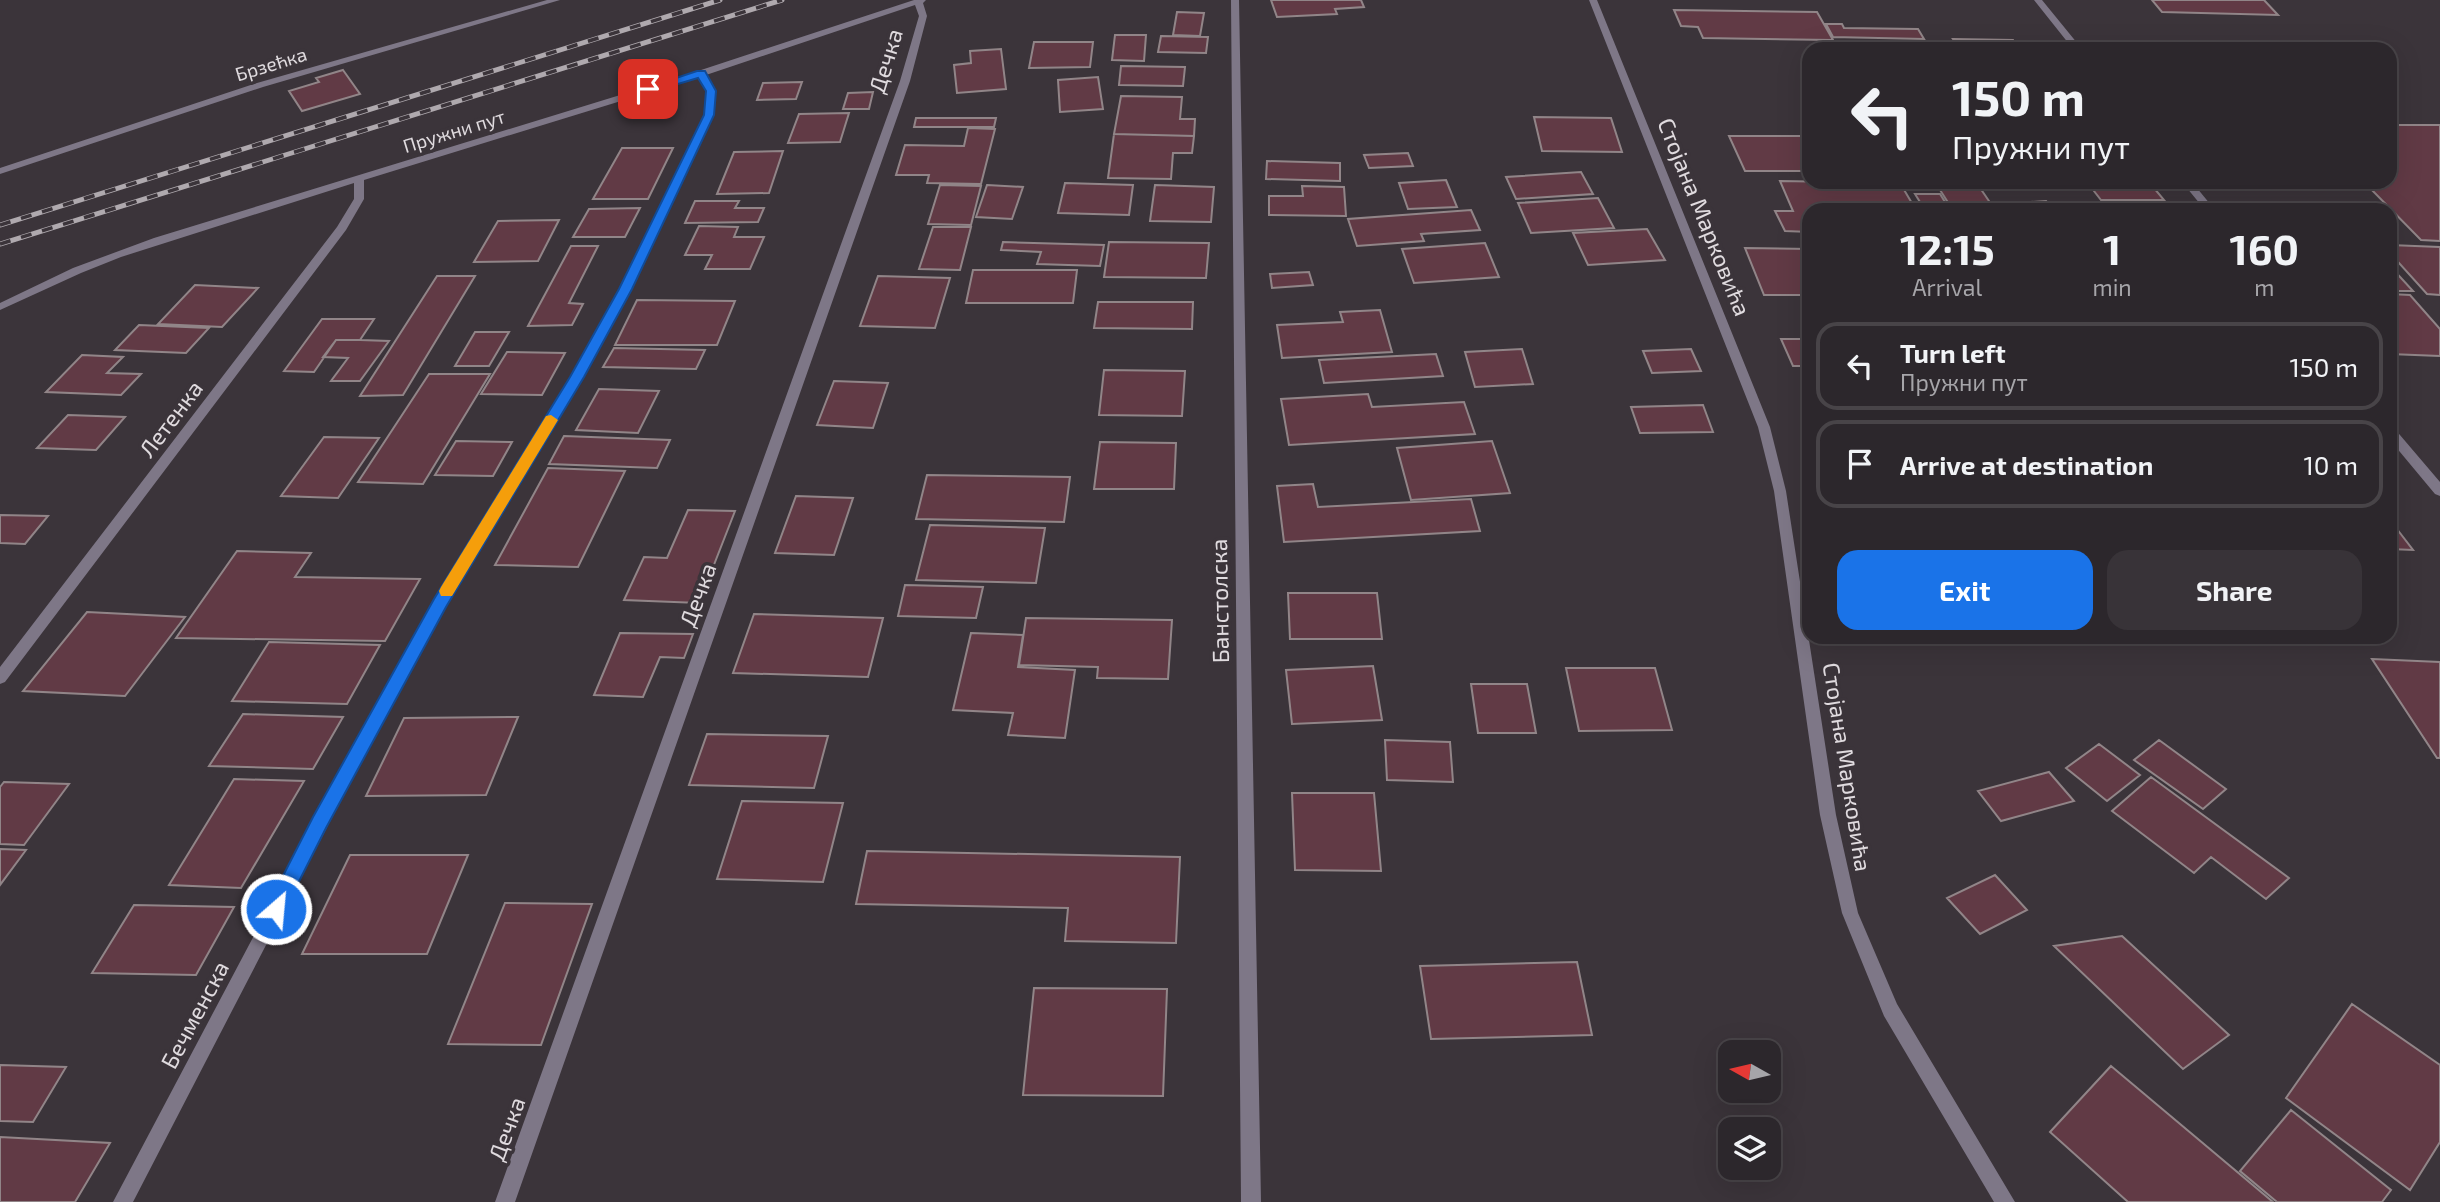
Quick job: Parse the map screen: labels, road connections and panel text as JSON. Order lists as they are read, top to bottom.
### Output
{
  "streets": {
    "street": [
      "Дечка",
      "Брзећка",
      "Пружни пут",
      "Стојана Марковића",
      "Летенка",
      "Банстолска",
      "Бечменска"
    ]
  },
  "crossings": [
    ["Дечка", "Пружни пут"],
    ["Пружни пут", "Летенка"],
    ["Пружни пут", "Бечменска"]
  ],
  "north": "left",
  "page": {
    "turn": ["150 m", "Пружни пут"],
    "eta": [
      "12:15",
      "Arrival",
      "1",
      "min",
      "160",
      "m"
    ],
    "list": [
      {
        "name": "Turn left",
        "note": "Пружни пут",
        "value": "150 m"
      },
      {
        "name": "Arrive at destination",
        "value": "10 m"
      }
    ],
    "buttons": ["Exit", "Share"]
  }
}
